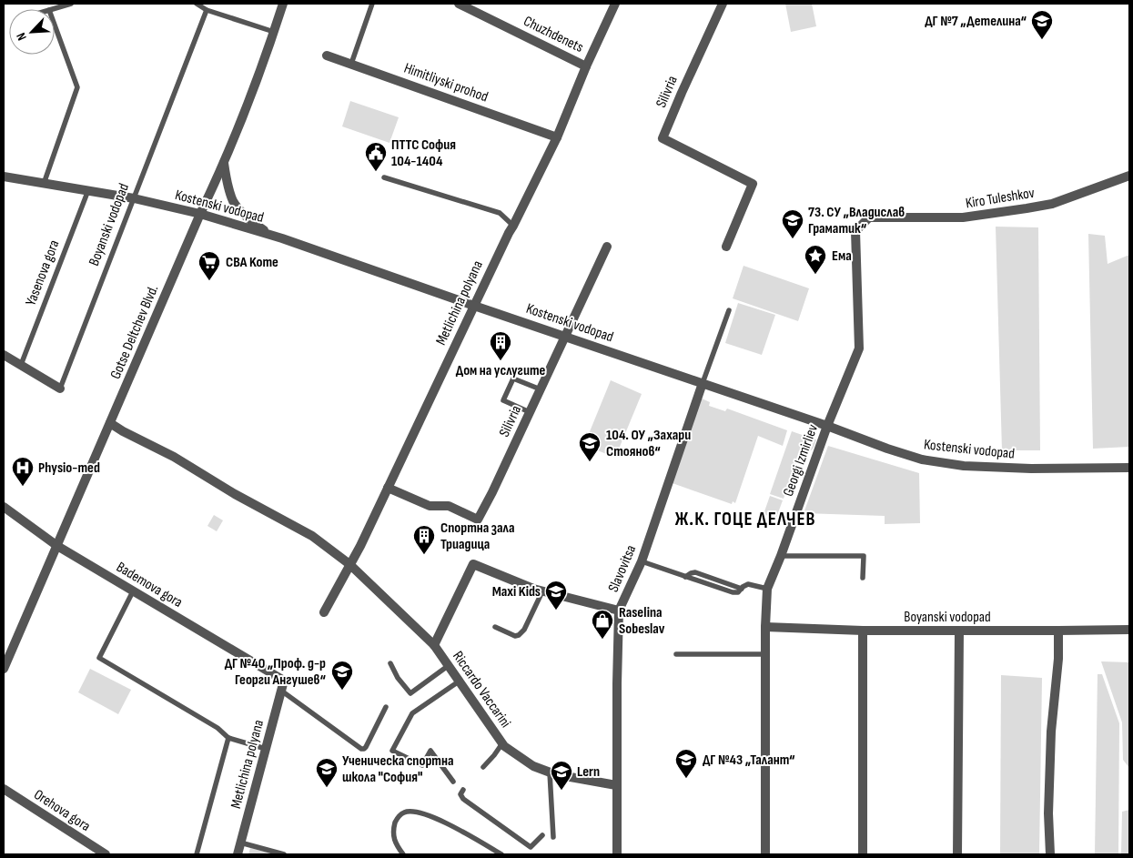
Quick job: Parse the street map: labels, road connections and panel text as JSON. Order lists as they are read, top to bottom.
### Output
{
  "streets": {
    "street": [
      "Chuzhdenets",
      "Himitliyski prohod",
      "Silivria",
      "Kiro Tuleshkov",
      "Kostenski vodopad",
      "Boyanski vodopad",
      "Metlichina polyana",
      "Gotse Deltchev Blvd.",
      "Georgi Izmirliev",
      "Slavovitsa",
      "Bademova gora",
      "Riccardo Vaccarini",
      "Orehova gora"
    ],
    "lane": ["Yasenova gora"]
  },
  "crossings": [
    ["Chuzhdenets", "Metlichina polyana"],
    ["Himitliyski prohod", "Metlichina polyana"],
    ["Silivria", "Kostenski vodopad"],
    ["Silivria", "Metlichina polyana"],
    ["Kiro Tuleshkov", "Georgi Izmirliev"],
    ["Kostenski vodopad", "Boyanski vodopad"],
    ["Kostenski vodopad", "Yasenova gora"],
    ["Kostenski vodopad", "Metlichina polyana"],
    ["Kostenski vodopad", "Gotse Deltchev Blvd."],
    ["Kostenski vodopad", "Georgi Izmirliev"],
    ["Kostenski vodopad", "Slavovitsa"],
    ["Boyanski vodopad", "Yasenova gora"],
    ["Boyanski vodopad", "Georgi Izmirliev"],
    ["Metlichina polyana", "Bademova gora"],
    ["Metlichina polyana", "Riccardo Vaccarini"],
    ["Gotse Deltchev Blvd.", "Bademova gora"],
    ["Slavovitsa", "Riccardo Vaccarini"]
  ],
  "districts": ["Ж.К. ГОЦЕ ДЕЛЧЕВ"],
  "places": {
    "school or university": [
      "ДГ №7 „Детелина“",
      "73. СУ „Владислав Граматик“",
      "104. ОУ „Захари Стоянов“",
      "Maxi Kids",
      "ДГ №40 „Проф. д-р Георги Ангушев“",
      "ДГ №43 „Талант“",
      "Ученическа спортна школа \"София\"",
      "Lern"
    ],
    "public building": ["ПТТС София 104-1404"],
    "place": ["Ема"],
    "supermarket": ["CBA Kome"],
    "building": ["Дом на услугите", "Спортна зала Триадица"],
    "hospital": ["Physio-med"],
    "shop": ["Raselina Sobeslav"]
  },
  "north": "bottom left"
}
